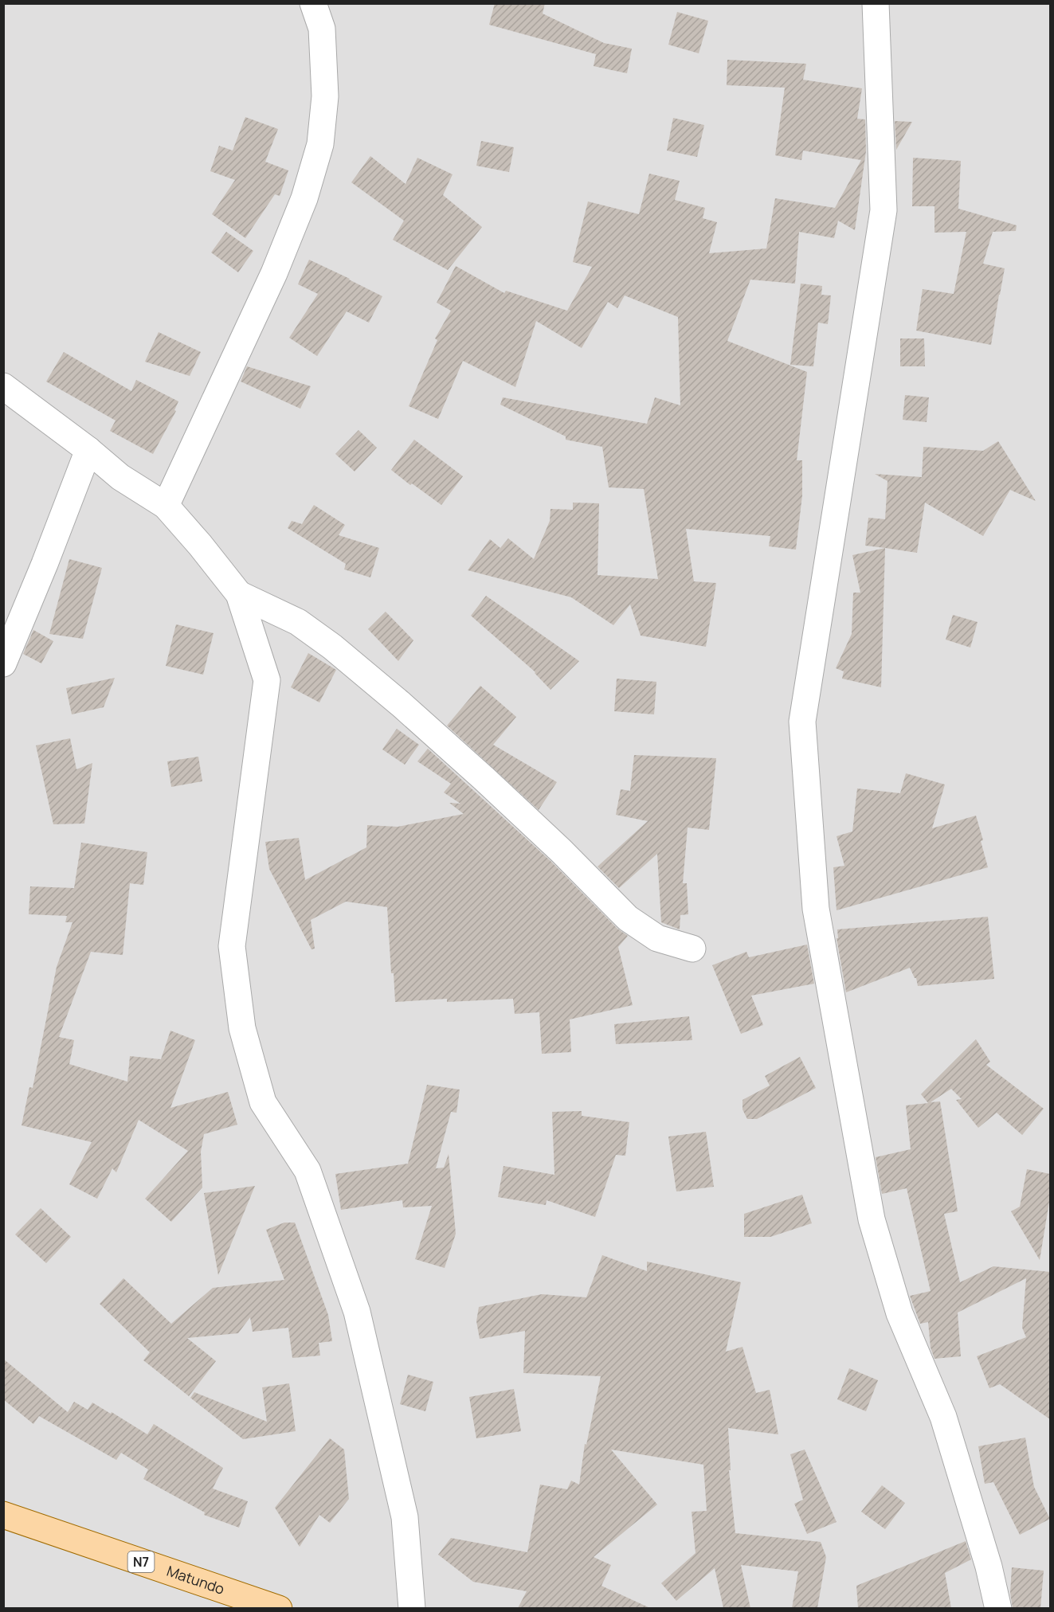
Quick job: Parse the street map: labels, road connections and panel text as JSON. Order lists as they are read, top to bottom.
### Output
{
  "streets": {
    "main road": ["N7", "Matundo"]
  }
}
